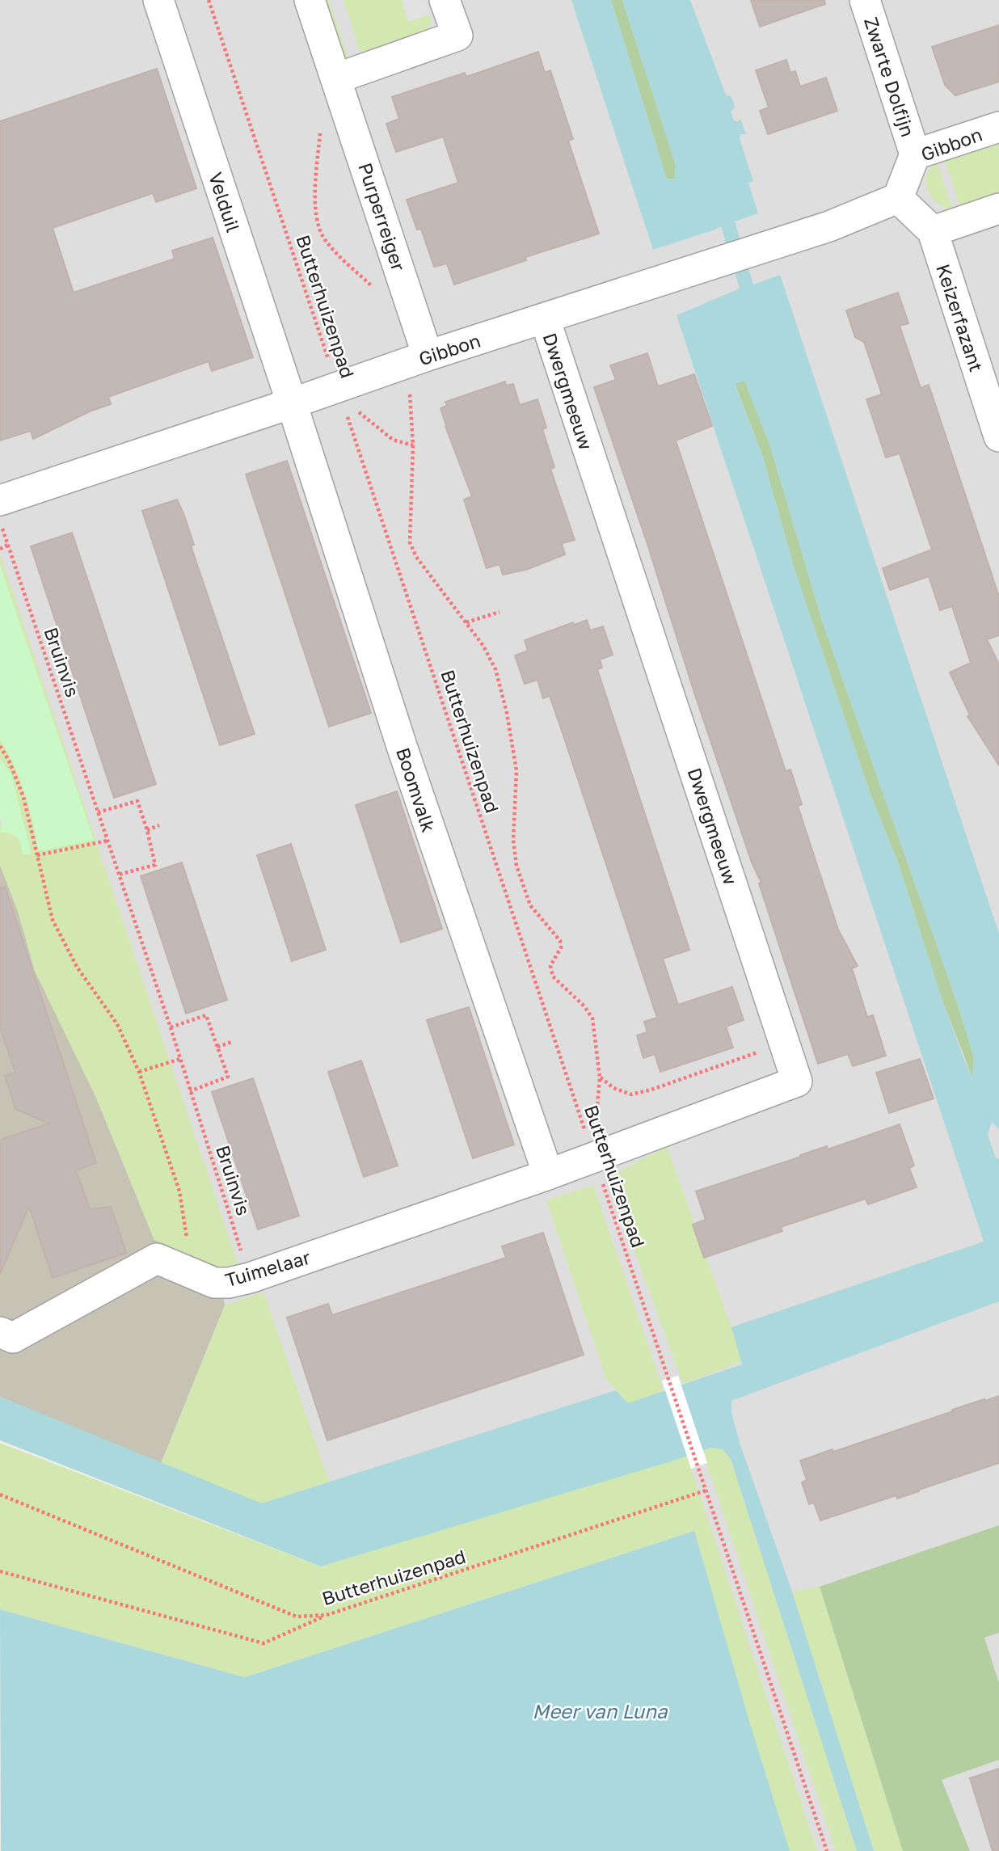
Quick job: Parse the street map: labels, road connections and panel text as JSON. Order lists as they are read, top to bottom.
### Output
{
  "streets": {
    "street": [
      "Zwarte Dolfijn",
      "Gibbon",
      "Velduil",
      "Purperreiger",
      "Keizerfazant",
      "Dwergmeeuw",
      "Boomvalk",
      "Tuimelaar"
    ],
    "path": ["Butterhuizenpad", "Bruinvis"]
  },
  "crossings": [
    ["Zwarte Dolfijn", "Gibbon"],
    ["Gibbon", "Velduil"],
    ["Gibbon", "Purperreiger"],
    ["Gibbon", "Butterhuizenpad"],
    ["Gibbon", "Dwergmeeuw"],
    ["Gibbon", "Boomvalk"],
    ["Velduil", "Boomvalk"],
    ["Butterhuizenpad", "Dwergmeeuw"],
    ["Dwergmeeuw", "Boomvalk"],
    ["Dwergmeeuw", "Tuimelaar"],
    ["Bruinvis", "Tuimelaar"],
    ["Boomvalk", "Tuimelaar"]
  ],
  "water": ["Meer van Luna"]
}
